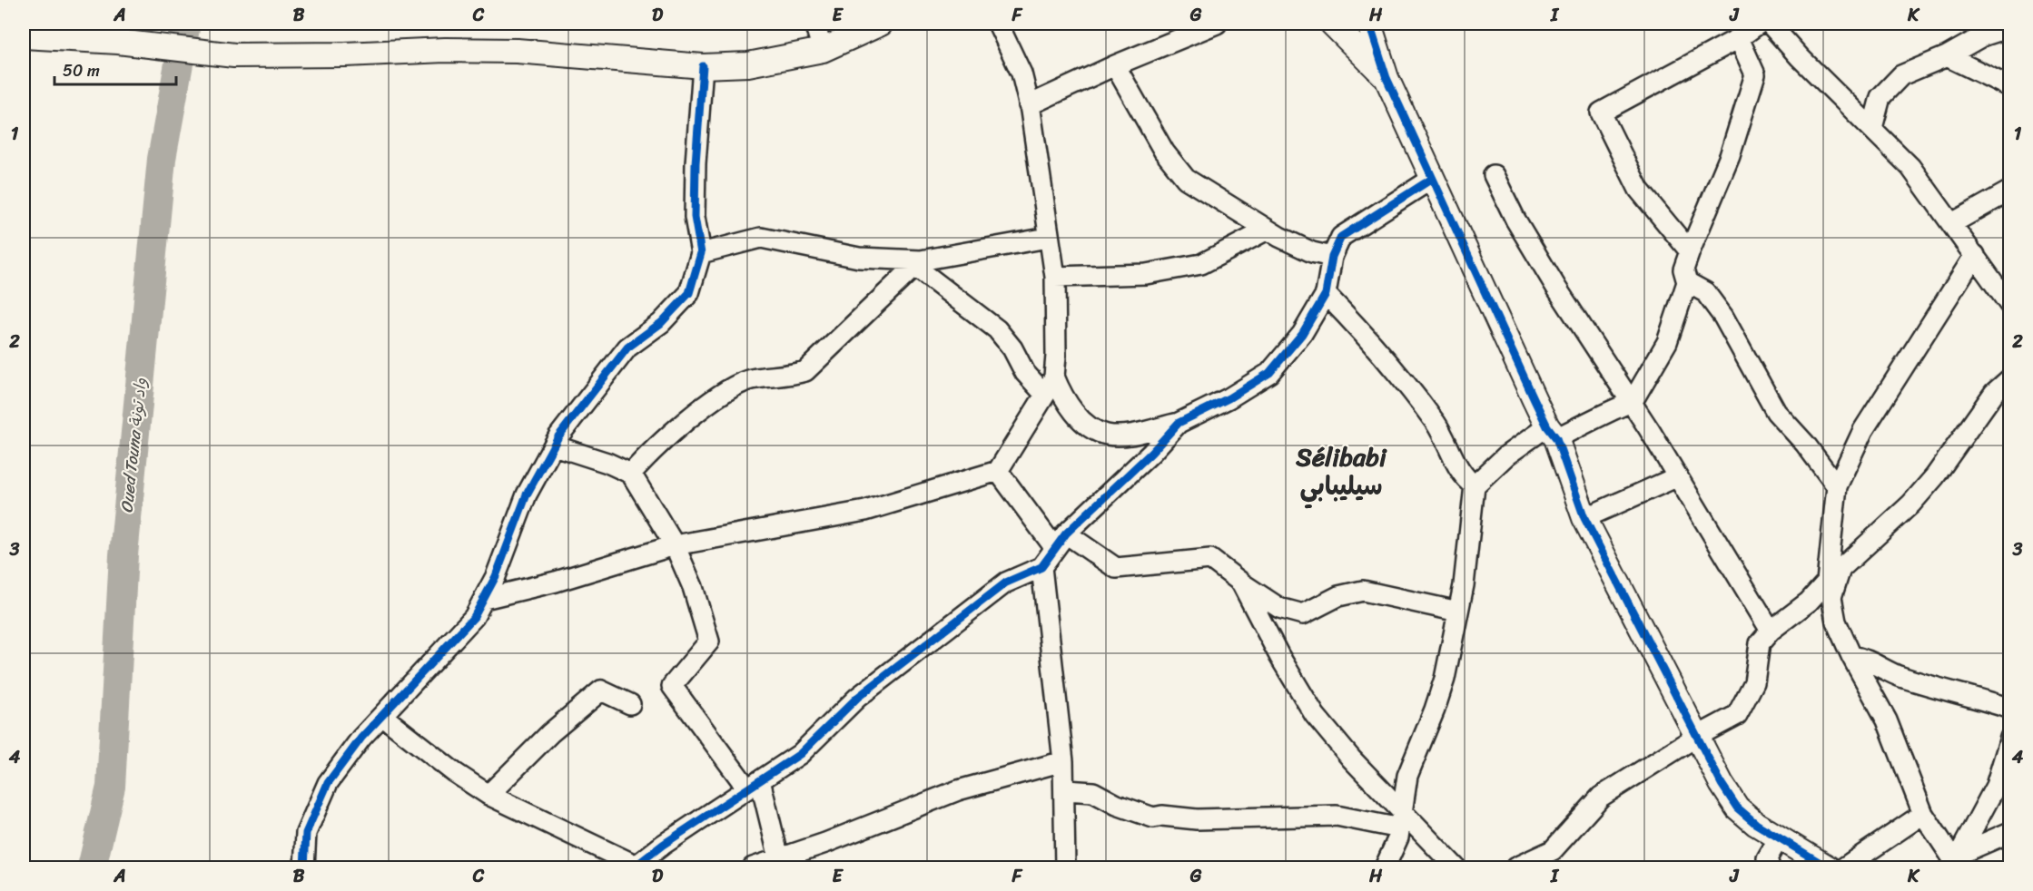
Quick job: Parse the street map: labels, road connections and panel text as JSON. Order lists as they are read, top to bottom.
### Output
{
  "districts": ["Sélibabi سيليبابي"],
  "water": ["Oued Touna واد تونة"],
  "scale_bar": "50 m",
  "grid": {
    "columns": [
      "A",
      "B",
      "C",
      "D",
      "E",
      "F",
      "G",
      "H",
      "I",
      "J",
      "K"
    ],
    "rows": [
      "1",
      "2",
      "3",
      "4"
    ]
  }
}
